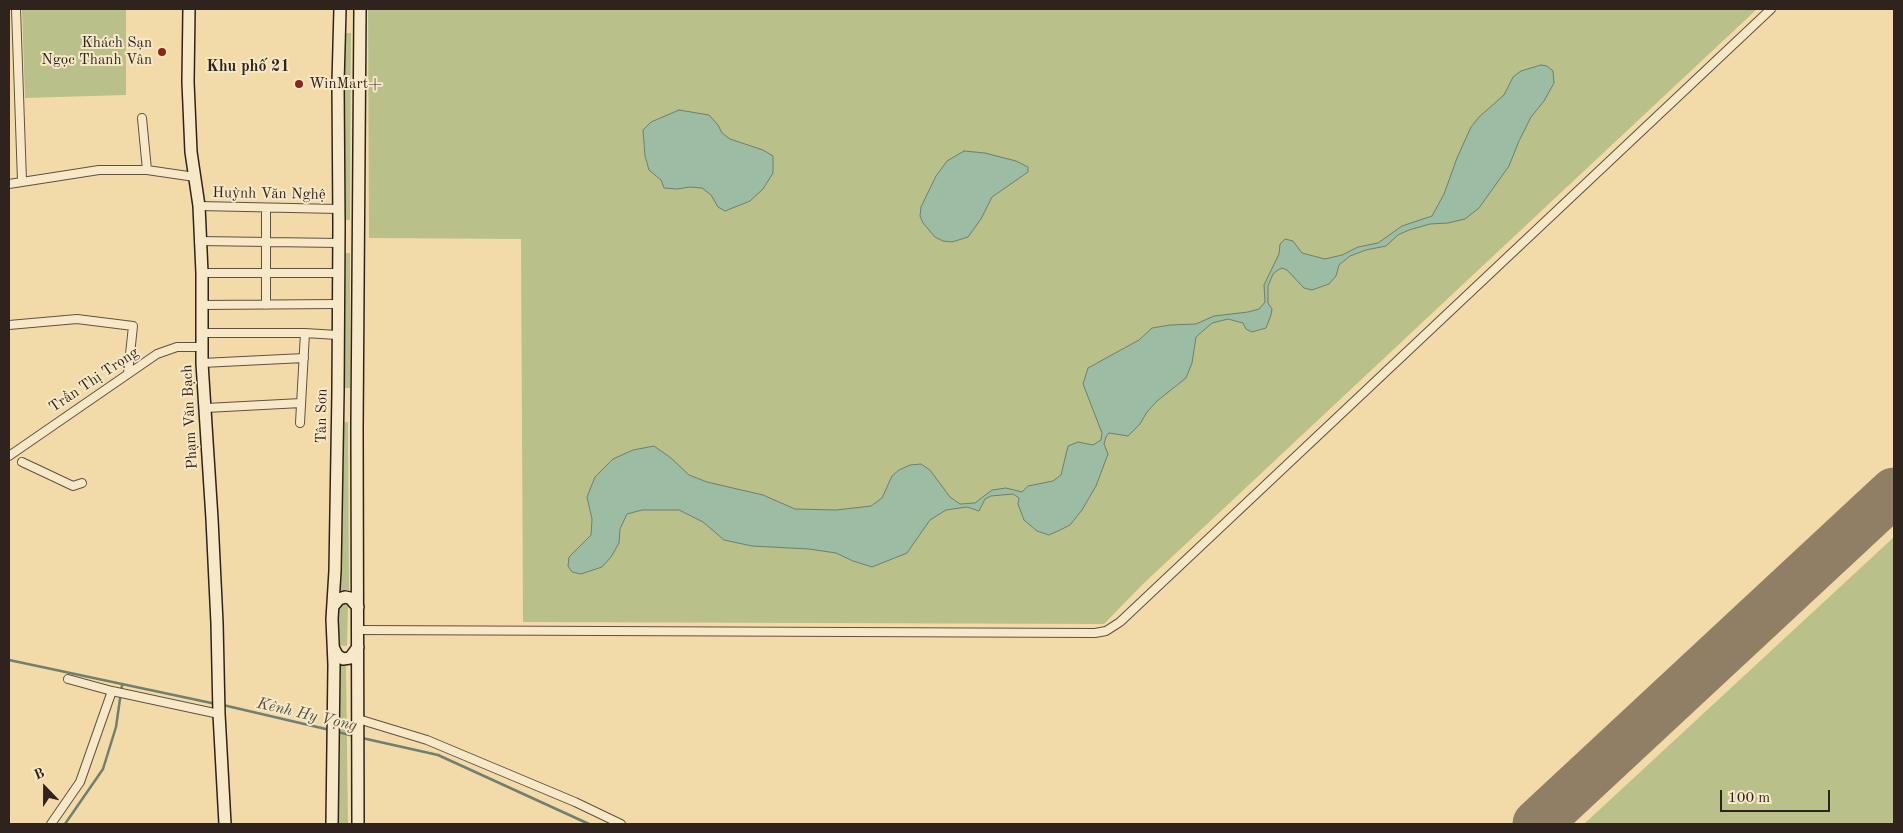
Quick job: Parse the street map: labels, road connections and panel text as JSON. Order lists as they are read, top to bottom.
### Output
{
  "streets": {
    "street": [
      "Huỳnh Văn Nghệ",
      "Trần Thị Trọng",
      "Tân Sơn",
      "Phạm Văn Bạch"
    ]
  },
  "crossings": [
    ["Huỳnh Văn Nghệ", "Tân Sơn"],
    ["Huỳnh Văn Nghệ", "Phạm Văn Bạch"],
    ["Trần Thị Trọng", "Phạm Văn Bạch"]
  ],
  "districts": ["Khu phố 21"],
  "water": ["Kênh Hy Vọng"],
  "places": ["Khách Sạn Ngọc Thanh Vân", "WinMart+"],
  "scale_bar": "100 m",
  "north": "top"
}
